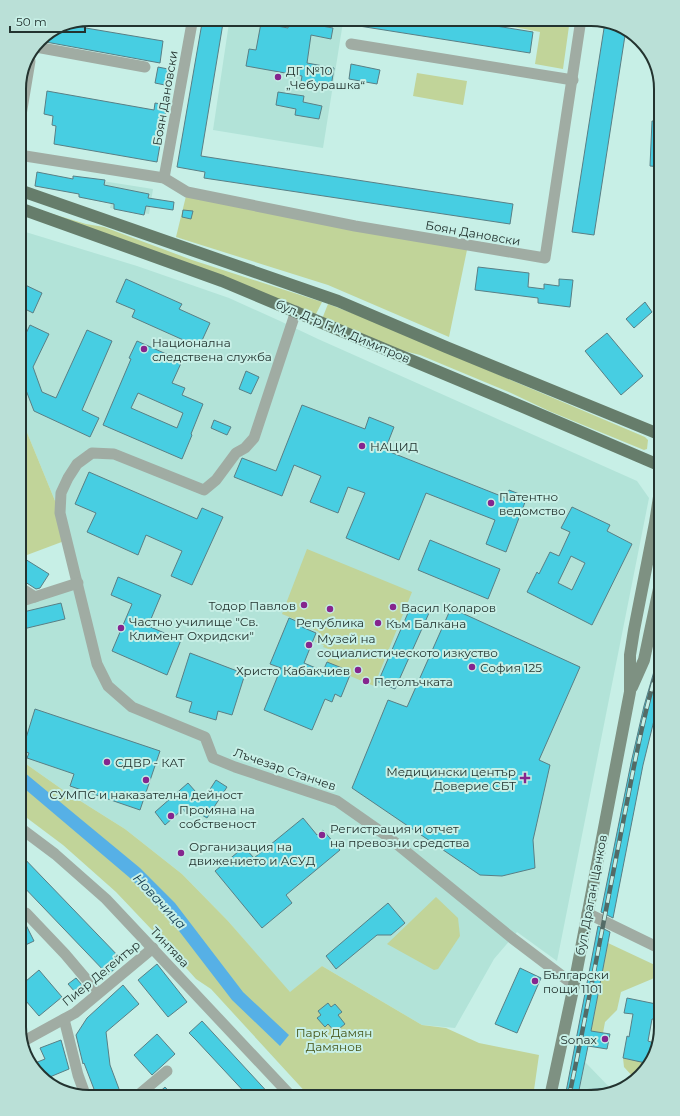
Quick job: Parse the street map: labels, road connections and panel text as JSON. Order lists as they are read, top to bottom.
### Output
{
  "streets": {
    "main road": ["бул. Д-р Г. М. Димитров", "бул. Драган Цанков"],
    "street": [
      "Боян Дановски",
      "Лъчезар Станчев",
      "Тинтява",
      "Пиер Дегейтър"
    ]
  },
  "crossings": [
    ["бул. Д-р Г. М. Димитров", "Лъчезар Станчев"],
    ["Лъчезар Станчев", "бул. Драган Цанков"],
    ["Тинтява", "Пиер Дегейтър"]
  ],
  "water": ["Новачица"],
  "parks": ["Парк Дамян Дамянов"],
  "places": {
    "other": [
      "ДГ №10 „Чебурашка“",
      "Национална следствена служба",
      "НАЦИД",
      "Патентно ведомство",
      "Тодор Павлов",
      "Васил Коларов",
      "Република",
      "Към Балкана",
      "Частно училище \"Св. Климент Охридски\"",
      "Музей на социалистическото изкуство",
      "София 125",
      "Христо Кабакчиев",
      "Петолъчката",
      "СДВР - КАТ",
      "СУМПС и наказателна дейност",
      "Промяна на собственост",
      "Регистрация и отчет на превозни средства",
      "Организация на движението и АСУД",
      "Български пощи 1101",
      "Sonax"
    ],
    "health": ["Медицински център Доверие СБТ"]
  },
  "scale_bar": "50 m"
}
